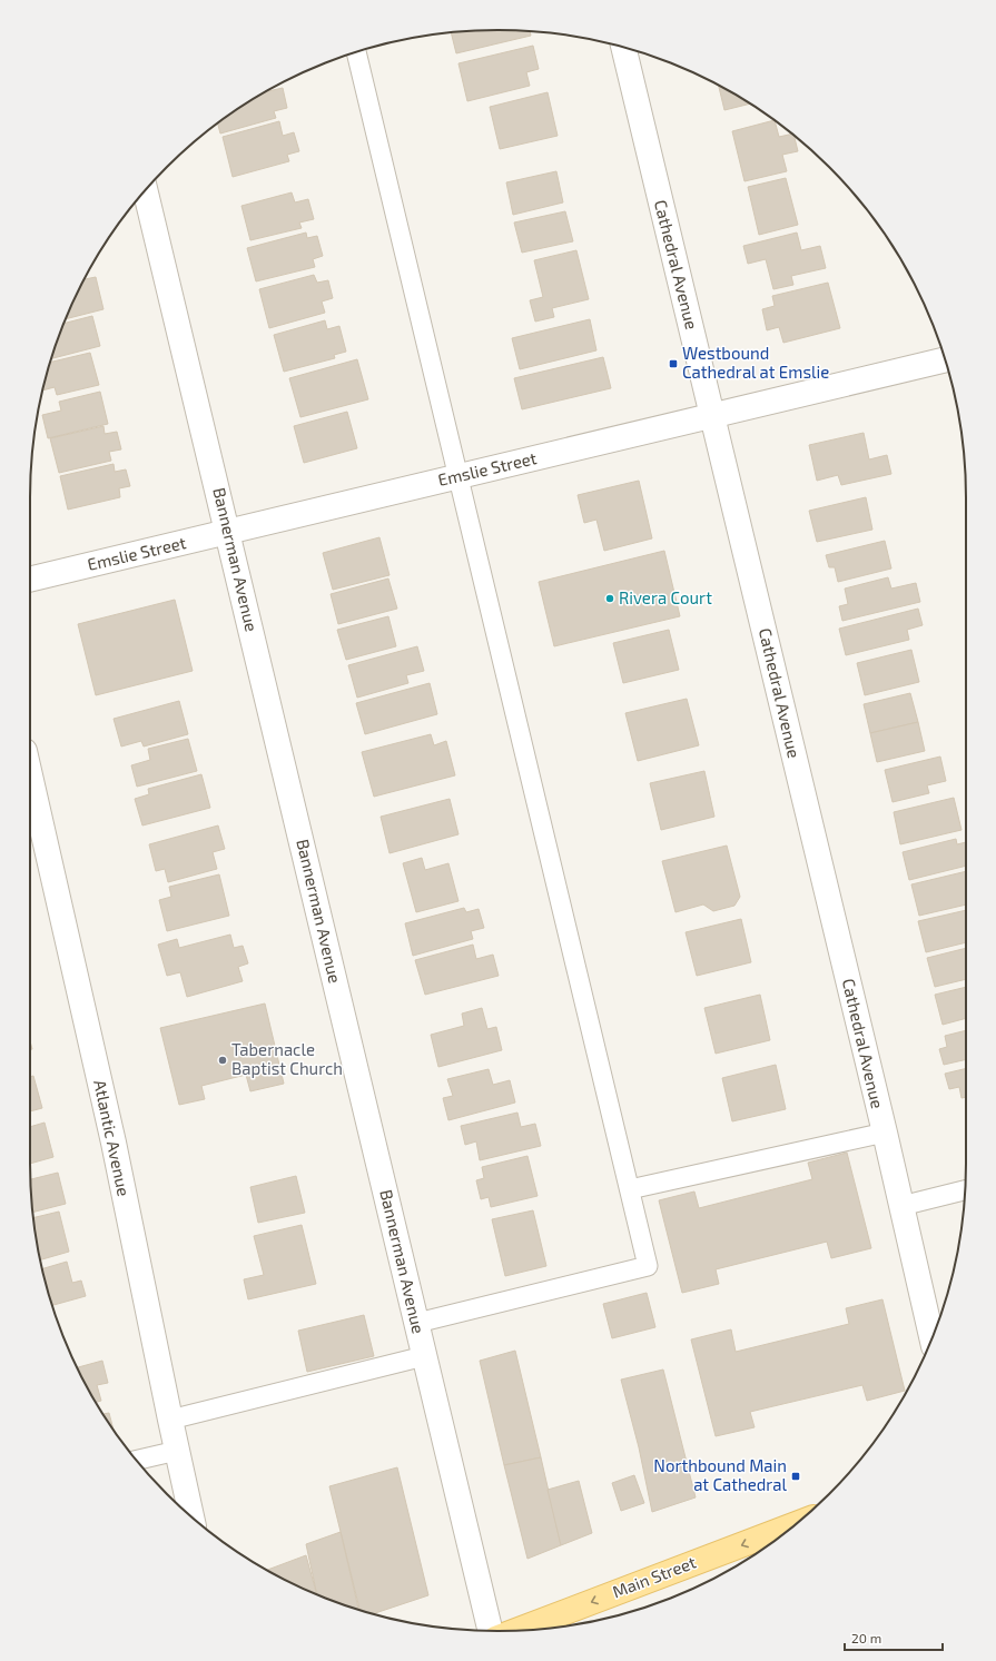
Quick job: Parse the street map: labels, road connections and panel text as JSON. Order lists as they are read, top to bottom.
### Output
{
  "streets": {
    "main road": ["Main Street"],
    "street": [
      "Cathedral Avenue",
      "Emslie Street",
      "Bannerman Avenue",
      "Atlantic Avenue"
    ]
  },
  "crossings": [
    ["Cathedral Avenue", "Emslie Street"],
    ["Emslie Street", "Bannerman Avenue"]
  ],
  "one_way": ["Main Street"],
  "places": {
    "transit": ["Westbound Cathedral at Emslie", "Northbound Main at Cathedral"],
    "other": ["Rivera Court", "Tabernacle Baptist Church"]
  },
  "scale_bar": "20 m"
}
